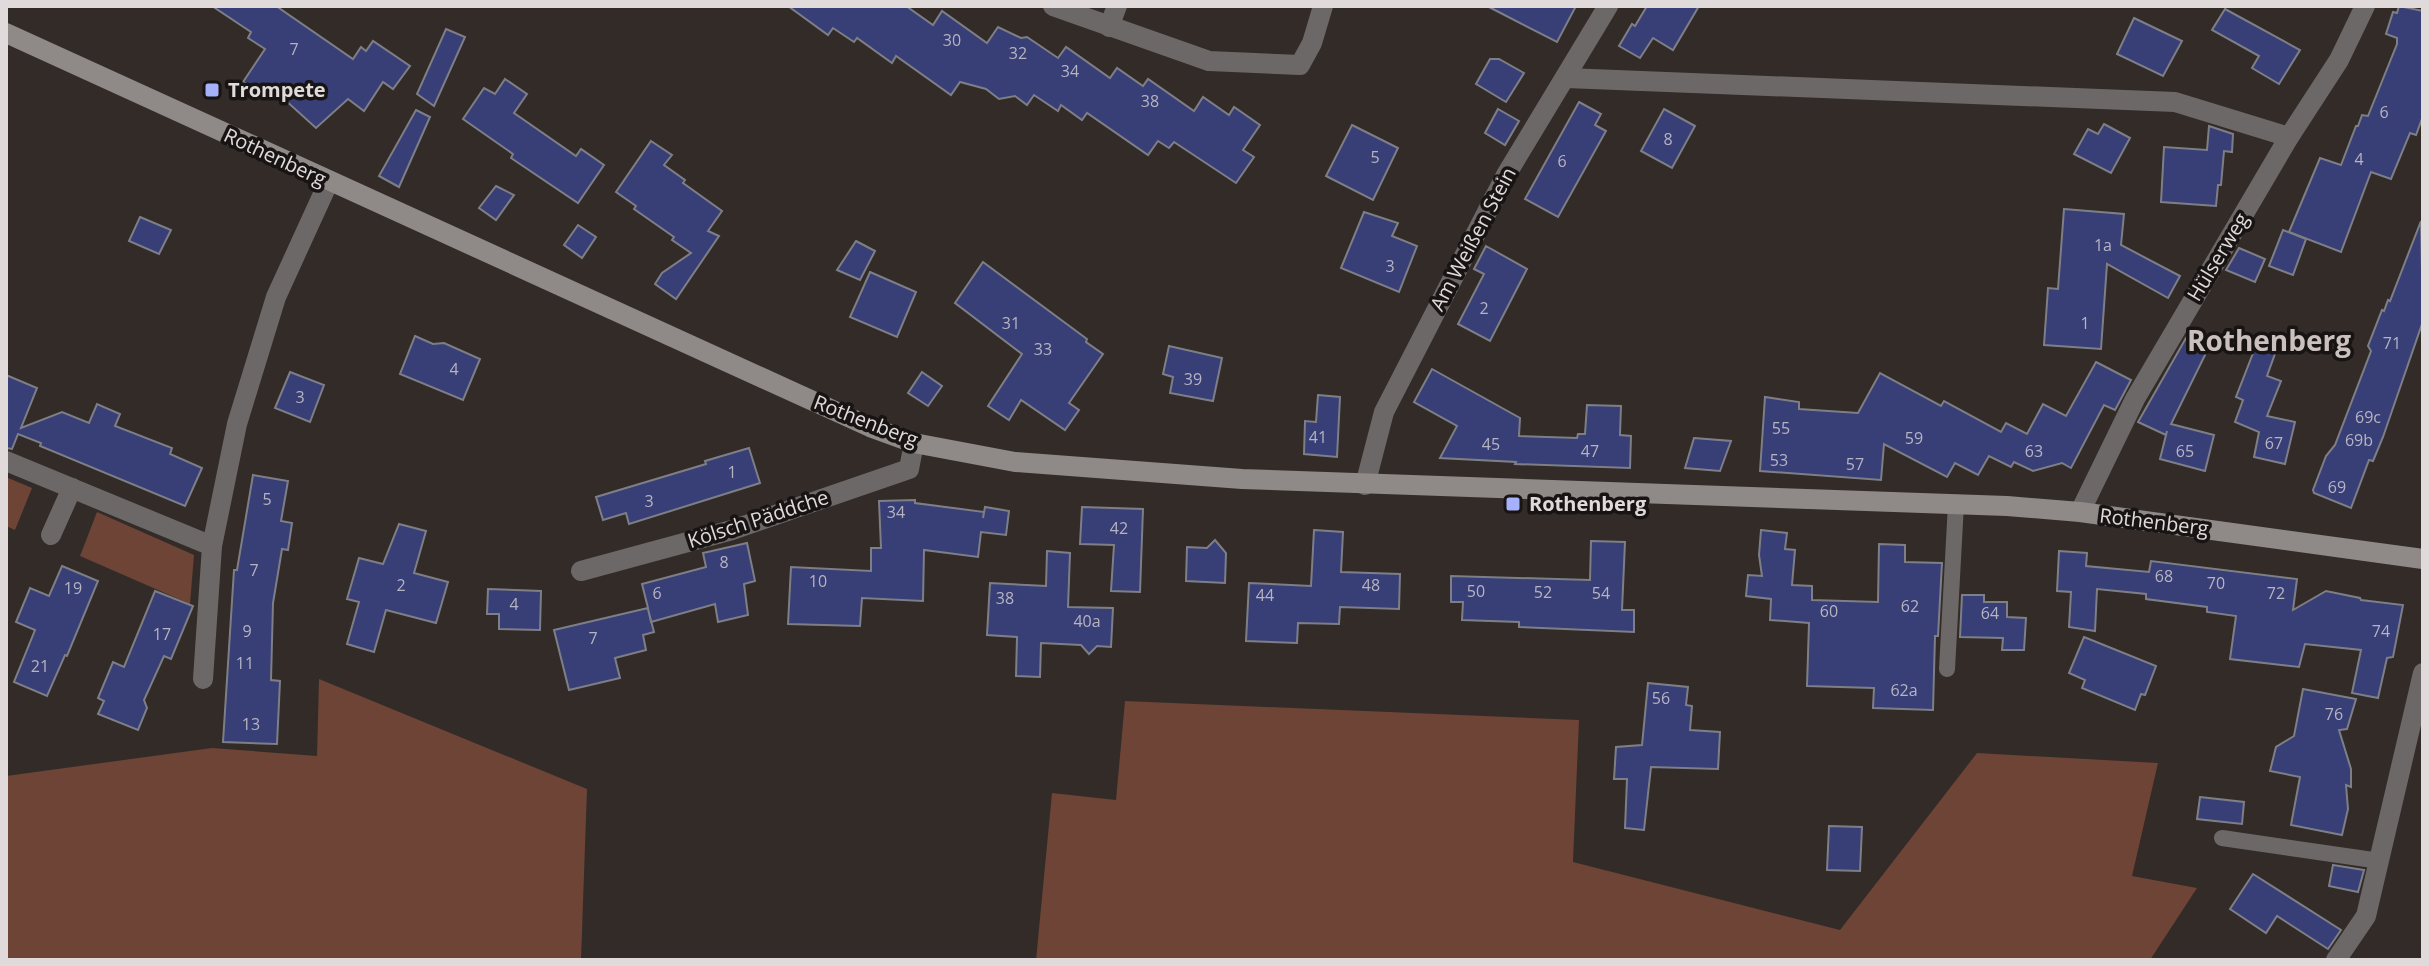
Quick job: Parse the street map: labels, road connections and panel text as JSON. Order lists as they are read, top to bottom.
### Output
{
  "streets": {
    "street": [
      "Rothenberg",
      "Am Weißen Stein",
      "Hülserweg",
      "Kölsch Päddche"
    ]
  },
  "crossings": [
    ["Rothenberg", "Am Weißen Stein"],
    ["Rothenberg", "Hülserweg"],
    ["Rothenberg", "Kölsch Päddche"]
  ],
  "districts": ["Rothenberg"],
  "places": {
    "transit": ["Trompete", "Rothenberg"]
  },
  "house_numbers": [
    "30",
    "7",
    "32",
    "34",
    "38",
    "6",
    "8",
    "5",
    "4",
    "6",
    "1a",
    "3",
    "2",
    "31",
    "1",
    "71",
    "33",
    "4",
    "39",
    "3",
    "69c",
    "55",
    "41",
    "59",
    "69b",
    "67",
    "45",
    "47",
    "63",
    "65",
    "53",
    "57",
    "1",
    "69",
    "5",
    "3",
    "34",
    "42",
    "8",
    "7",
    "68",
    "10",
    "70",
    "2",
    "48",
    "19",
    "50",
    "52",
    "6",
    "54",
    "72",
    "44",
    "38",
    "4",
    "62",
    "60",
    "64",
    "40a",
    "9",
    "74",
    "17",
    "7",
    "11",
    "21",
    "62a",
    "56",
    "76",
    "13"
  ]
}
